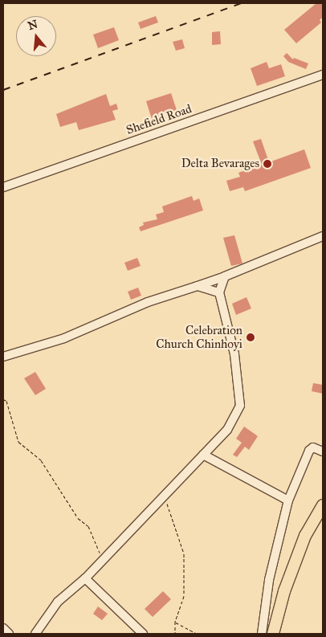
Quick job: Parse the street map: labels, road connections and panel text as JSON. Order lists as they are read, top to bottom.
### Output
{
  "streets": {
    "street": ["Shefield Road"]
  },
  "places": ["Delta Bevarages", "Celebration Church Chinhoyi"],
  "north": "top"
}
